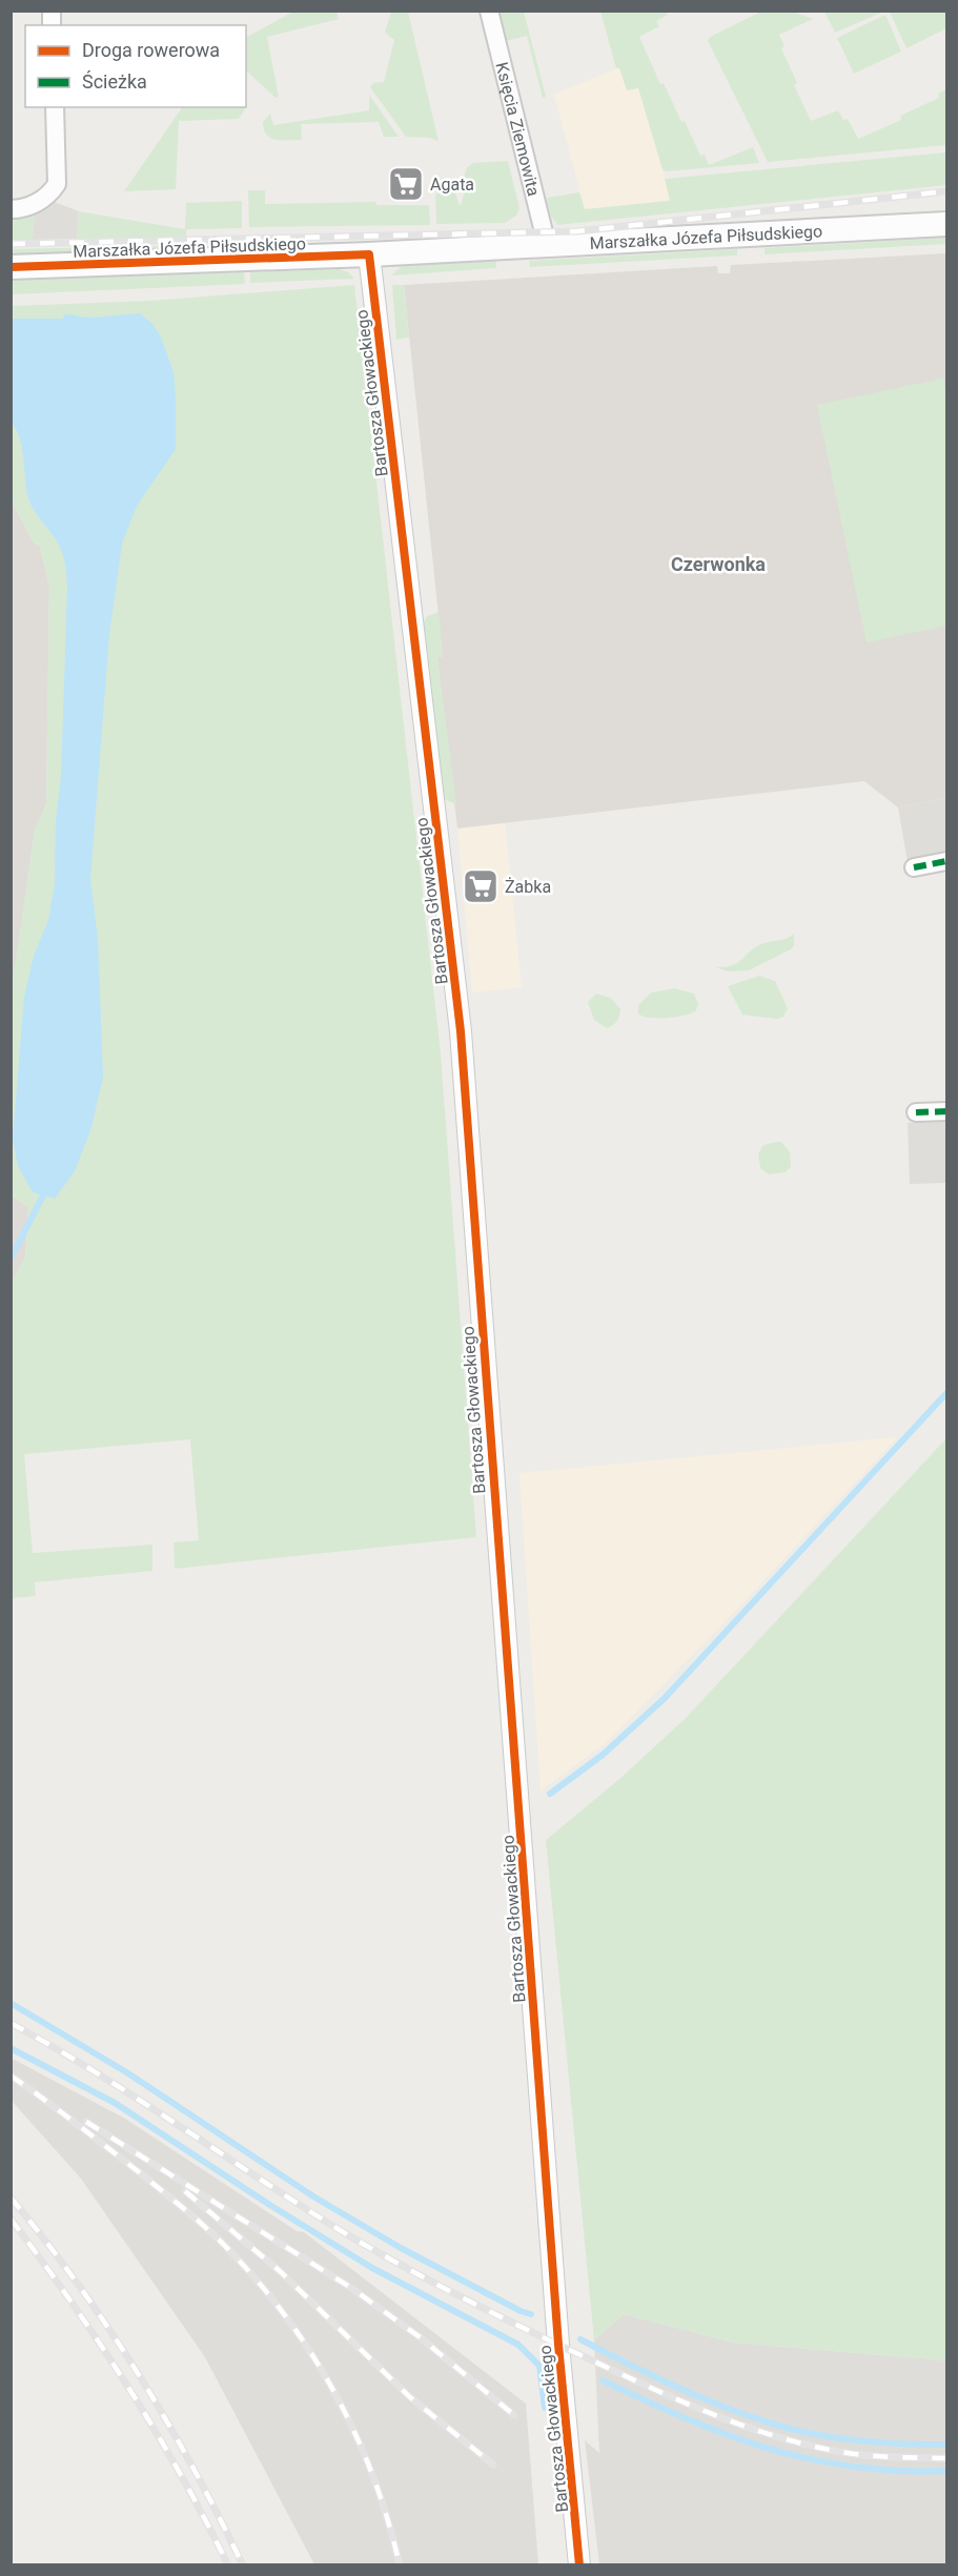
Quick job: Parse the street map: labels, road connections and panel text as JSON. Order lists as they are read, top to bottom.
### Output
{
  "streets": {
    "main road": ["Marszałka Józefa Piłsudskiego"],
    "street": ["Księcia Ziemowita", "Bartosza Głowackiego"]
  },
  "crossings": [
    ["Księcia Ziemowita", "Marszałka Józefa Piłsudskiego"],
    ["Marszałka Józefa Piłsudskiego", "Bartosza Głowackiego"]
  ],
  "districts": ["Czerwonka"],
  "places": {
    "supermarket": ["Agata", "Żabka"]
  },
  "legend": ["Droga rowerowa", "Ścieżka"]
}
